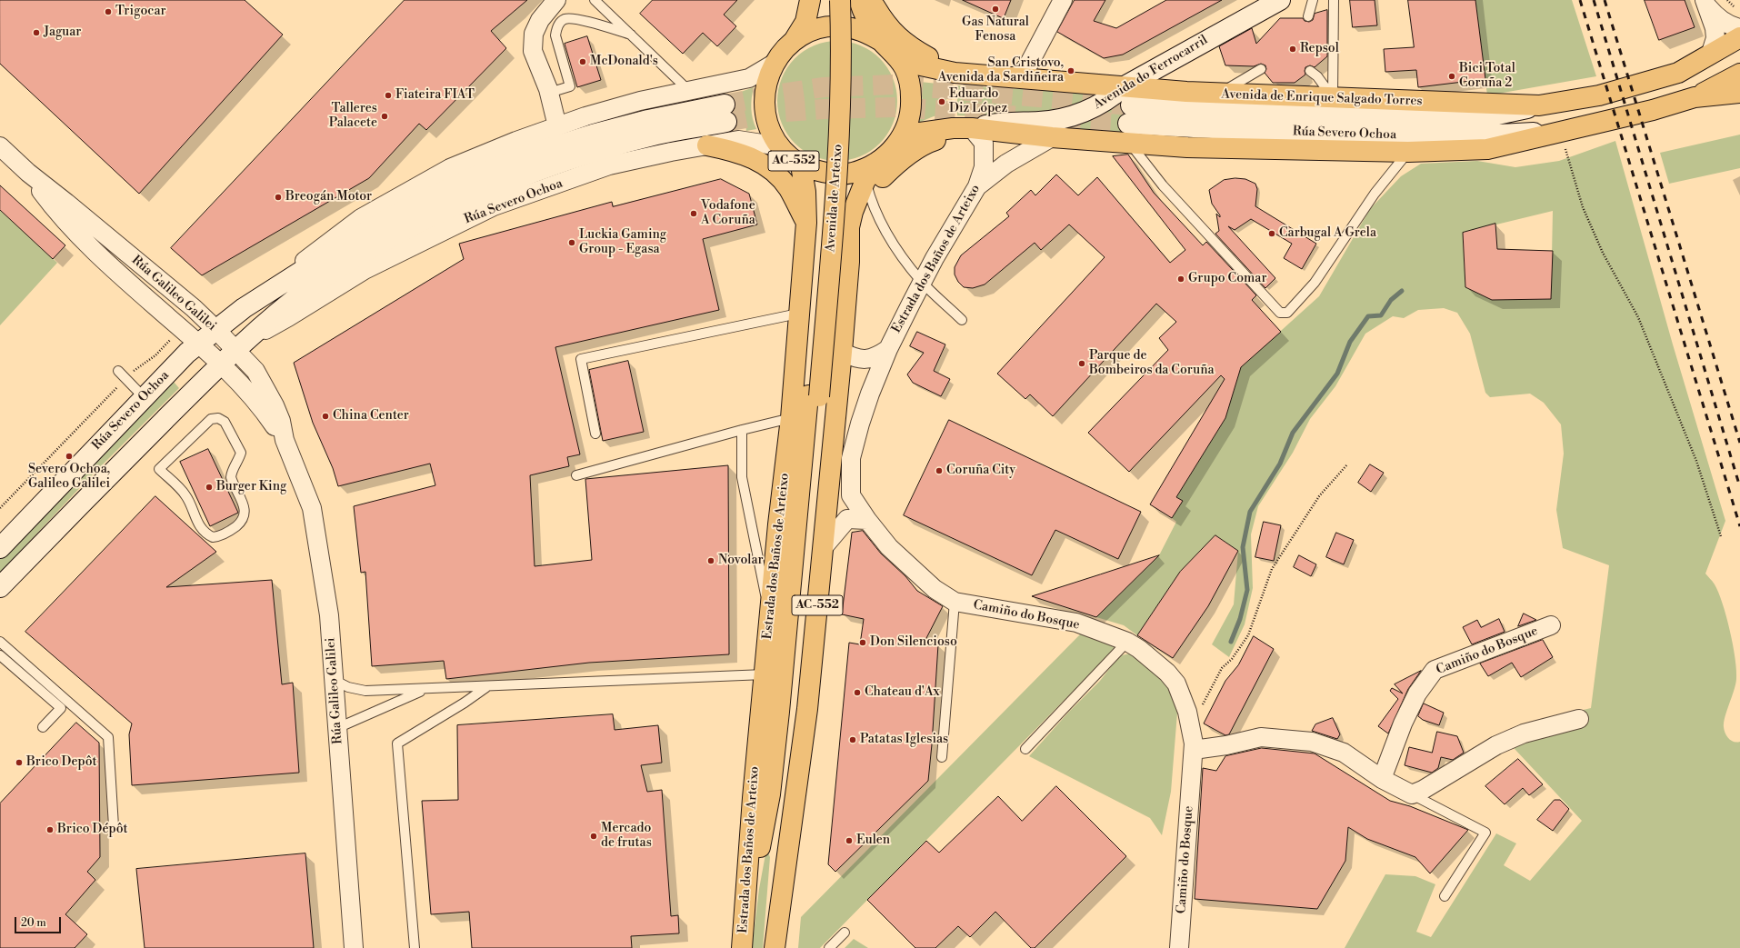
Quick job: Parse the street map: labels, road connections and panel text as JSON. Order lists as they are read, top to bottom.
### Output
{
  "streets": {
    "main road": [
      "Avenida do Ferrocarril",
      "Avenida de Enrique Salgado Torres",
      "Rúa Severo Ochoa",
      "AC-552",
      "Avenida de Arteixo",
      "Estrada dos Baños de Arteixo"
    ],
    "street": ["Rúa Galileo Galilei", "Camiño do Bosque"]
  },
  "crossings": [
    ["Avenida do Ferrocarril", "Avenida de Enrique Salgado Torres"],
    ["Avenida do Ferrocarril", "Estrada dos Baños de Arteixo"],
    ["Avenida de Enrique Salgado Torres", "Rúa Severo Ochoa"],
    ["Avenida de Enrique Salgado Torres", "AC-552"],
    ["Rúa Severo Ochoa", "AC-552"],
    ["Rúa Severo Ochoa", "Rúa Galileo Galilei"],
    ["AC-552", "Estrada dos Baños de Arteixo"],
    ["Avenida de Arteixo", "Estrada dos Baños de Arteixo"],
    ["Estrada dos Baños de Arteixo", "Camiño do Bosque"]
  ],
  "places": [
    "Gas Natural Fenosa",
    "Trigocar",
    "Jaguar",
    "Repsol",
    "McDonald's",
    "San Cristovo, Avenida da Sardiñeira",
    "Bici Total Coruña 2",
    "Fiateira FIAT",
    "Eduardo Diz López",
    "Talleres Palacete",
    "Breogán Motor",
    "Vodafone A Coruña",
    "Carbugal A Grela",
    "Luckia Gaming Group - Egasa",
    "Grupo Comar",
    "Parque de Bombeiros da Coruña",
    "China Center",
    "Severo Ochoa, Galileo Galilei",
    "Coruña City",
    "Burger King",
    "Novolar",
    "Don Silencioso",
    "Chateau d'Ax",
    "Patatas Iglesias",
    "Brico Depôt",
    "Brico Dépôt",
    "Mercado de frutas",
    "Eulen"
  ],
  "scale_bar": "20 m"
}
